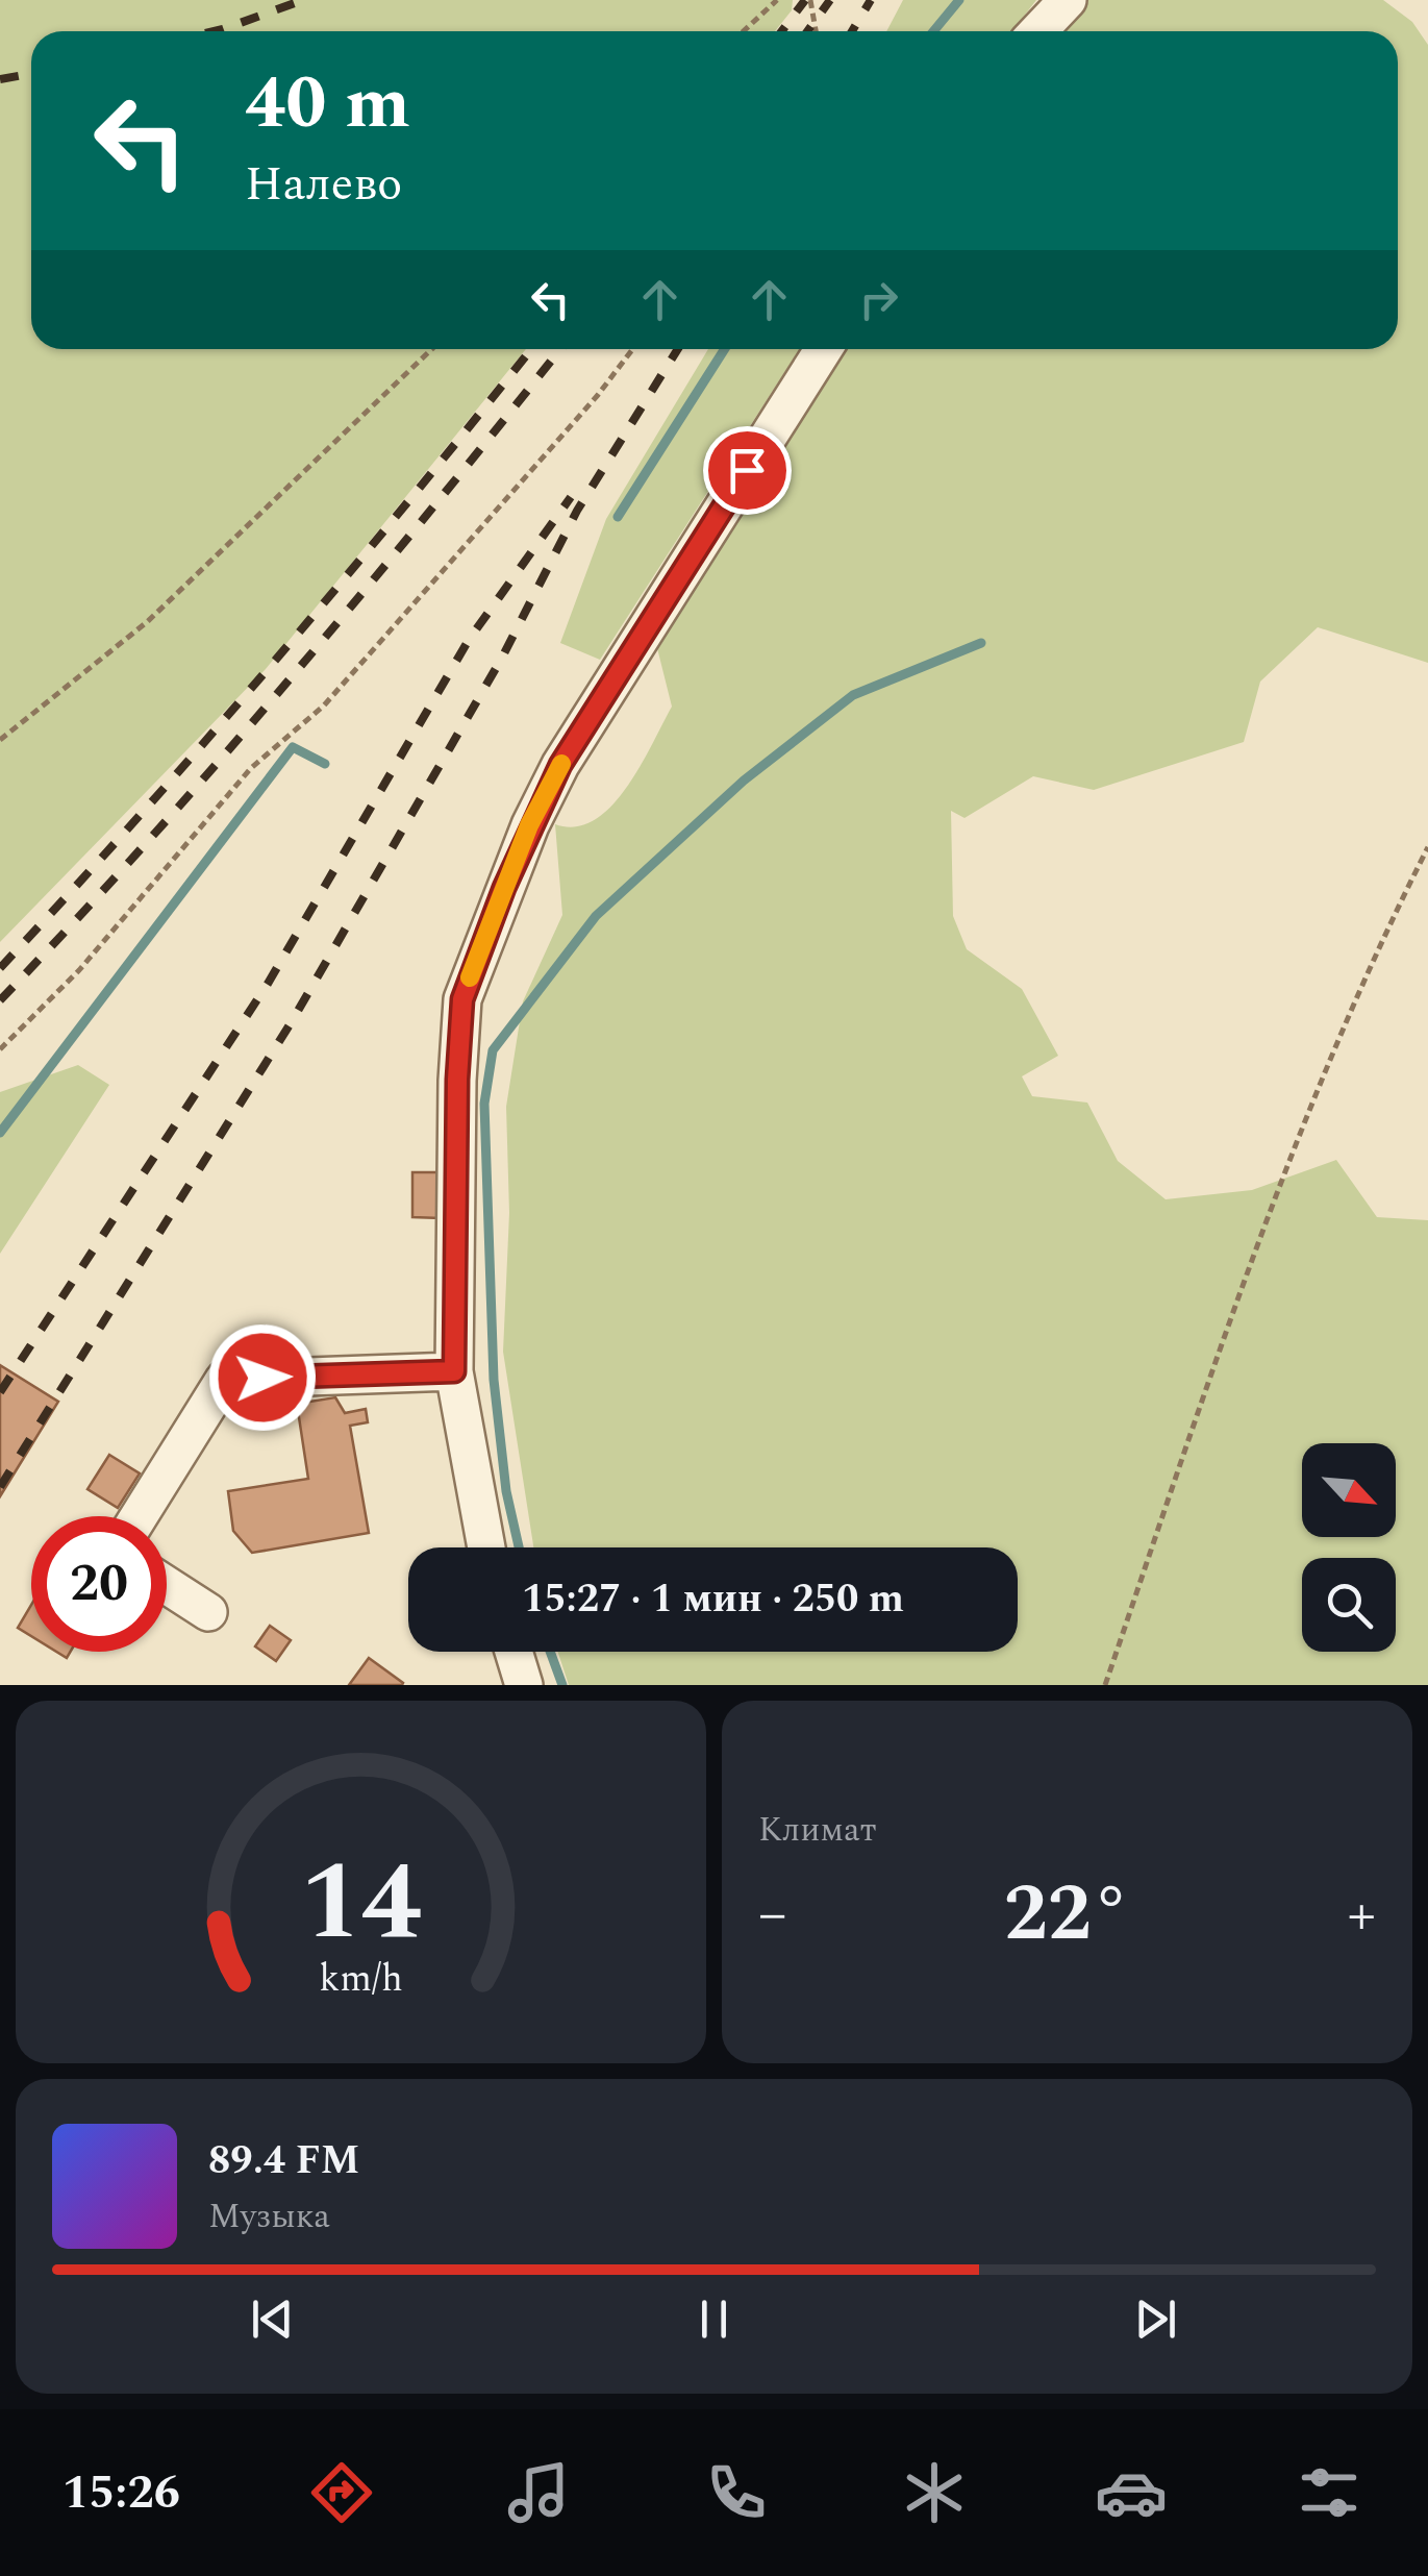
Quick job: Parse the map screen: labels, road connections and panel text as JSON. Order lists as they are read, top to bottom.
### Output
{
  "north": "bottom right",
  "page": {
    "turn": ["40 m", "Налево"],
    "limit": "20",
    "trip": "15:27 · 1 мин · 250 m",
    "tile": "Климат",
    "heat": ["−", "22°", "+"],
    "song": ["89.4 FM", "Музыка"],
    "tabs": "15:26",
    "gauge": ["14", "km/h"]
  }
}
